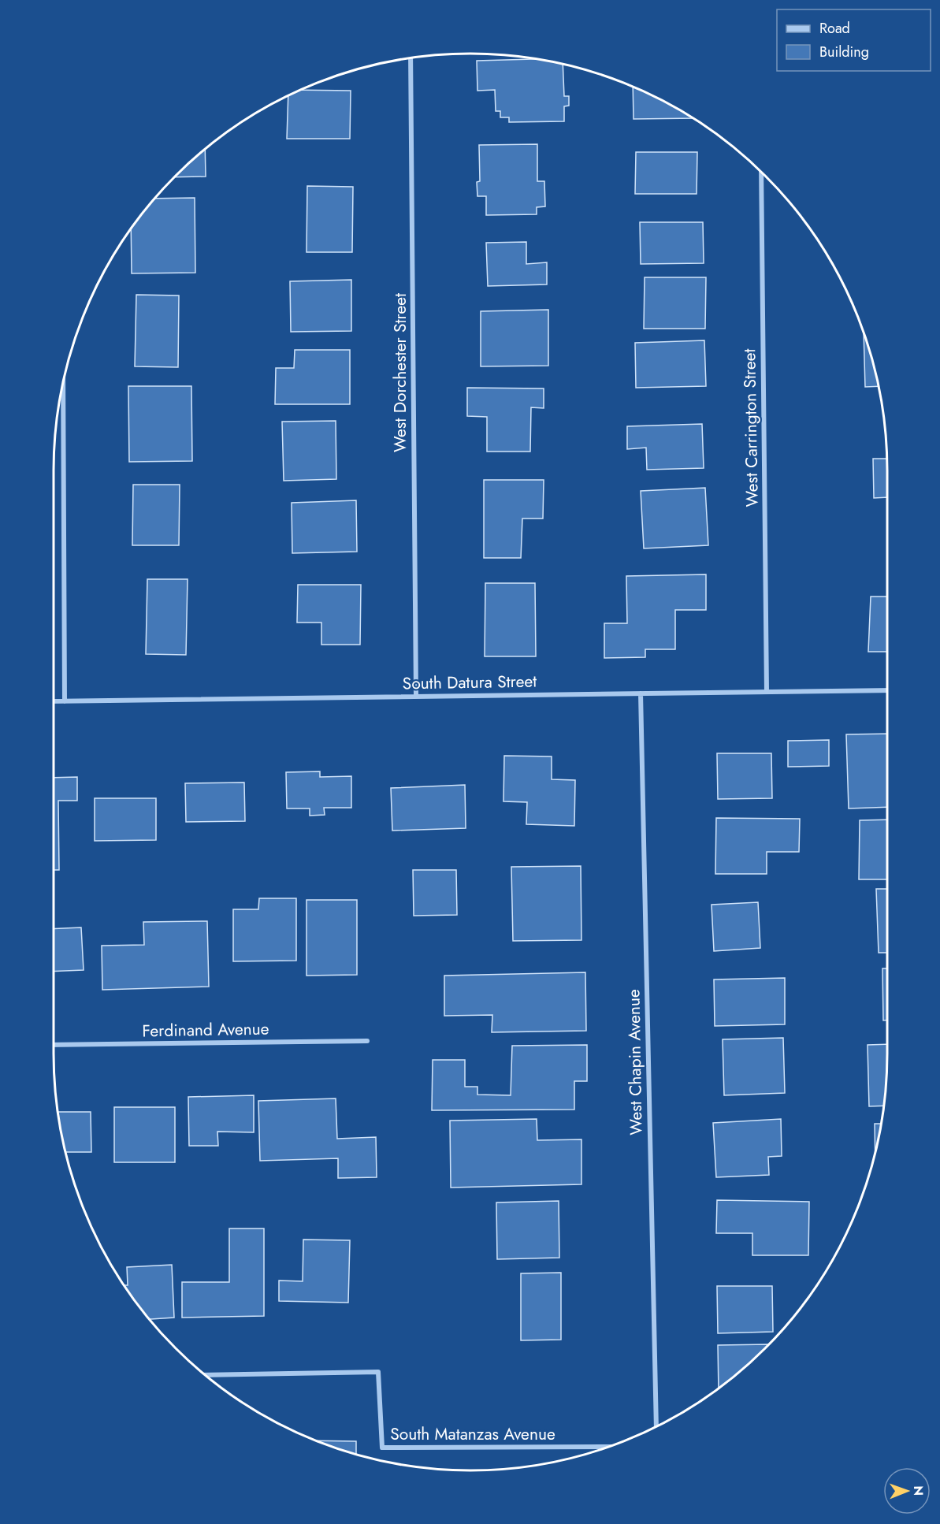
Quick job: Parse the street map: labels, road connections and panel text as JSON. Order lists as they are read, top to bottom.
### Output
{
  "streets": {
    "street": [
      "West Dorchester Street",
      "West Carrington Street",
      "South Datura Street",
      "Ferdinand Avenue",
      "West Chapin Avenue",
      "South Matanzas Avenue"
    ]
  },
  "crossings": [
    ["West Dorchester Street", "South Datura Street"],
    ["West Carrington Street", "South Datura Street"],
    ["South Datura Street", "West Chapin Avenue"]
  ],
  "legend": ["Road", "Building"],
  "north": "right"
}
